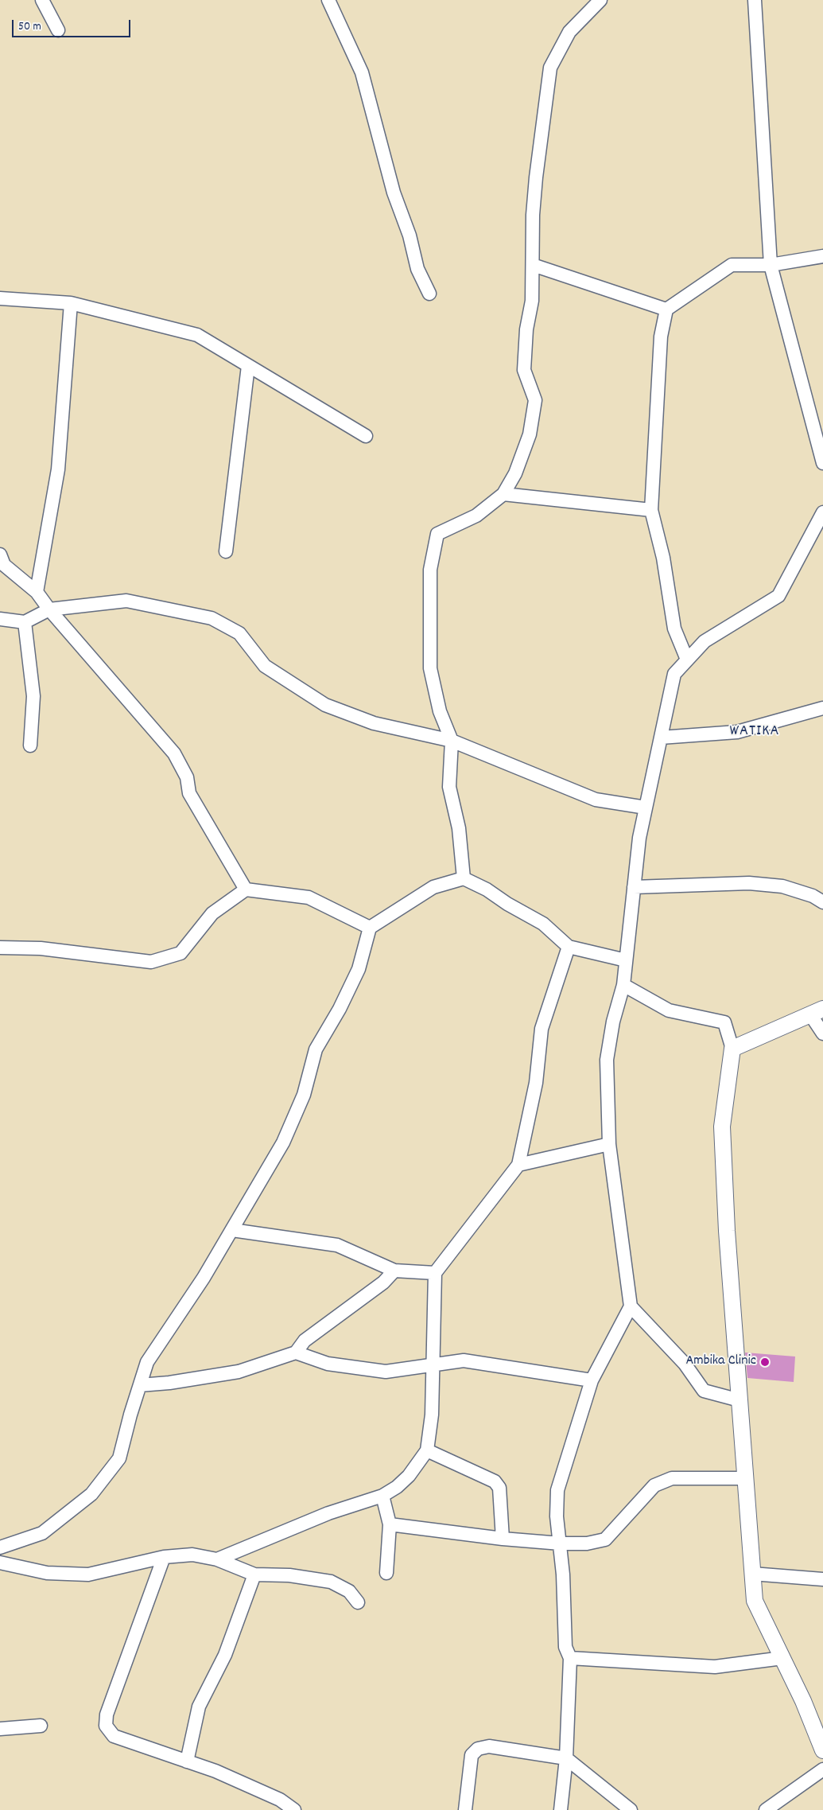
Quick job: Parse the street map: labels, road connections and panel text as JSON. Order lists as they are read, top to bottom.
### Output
{
  "districts": ["WATIKA"],
  "places": ["Ambika Clinic"],
  "scale_bar": "50 m"
}
